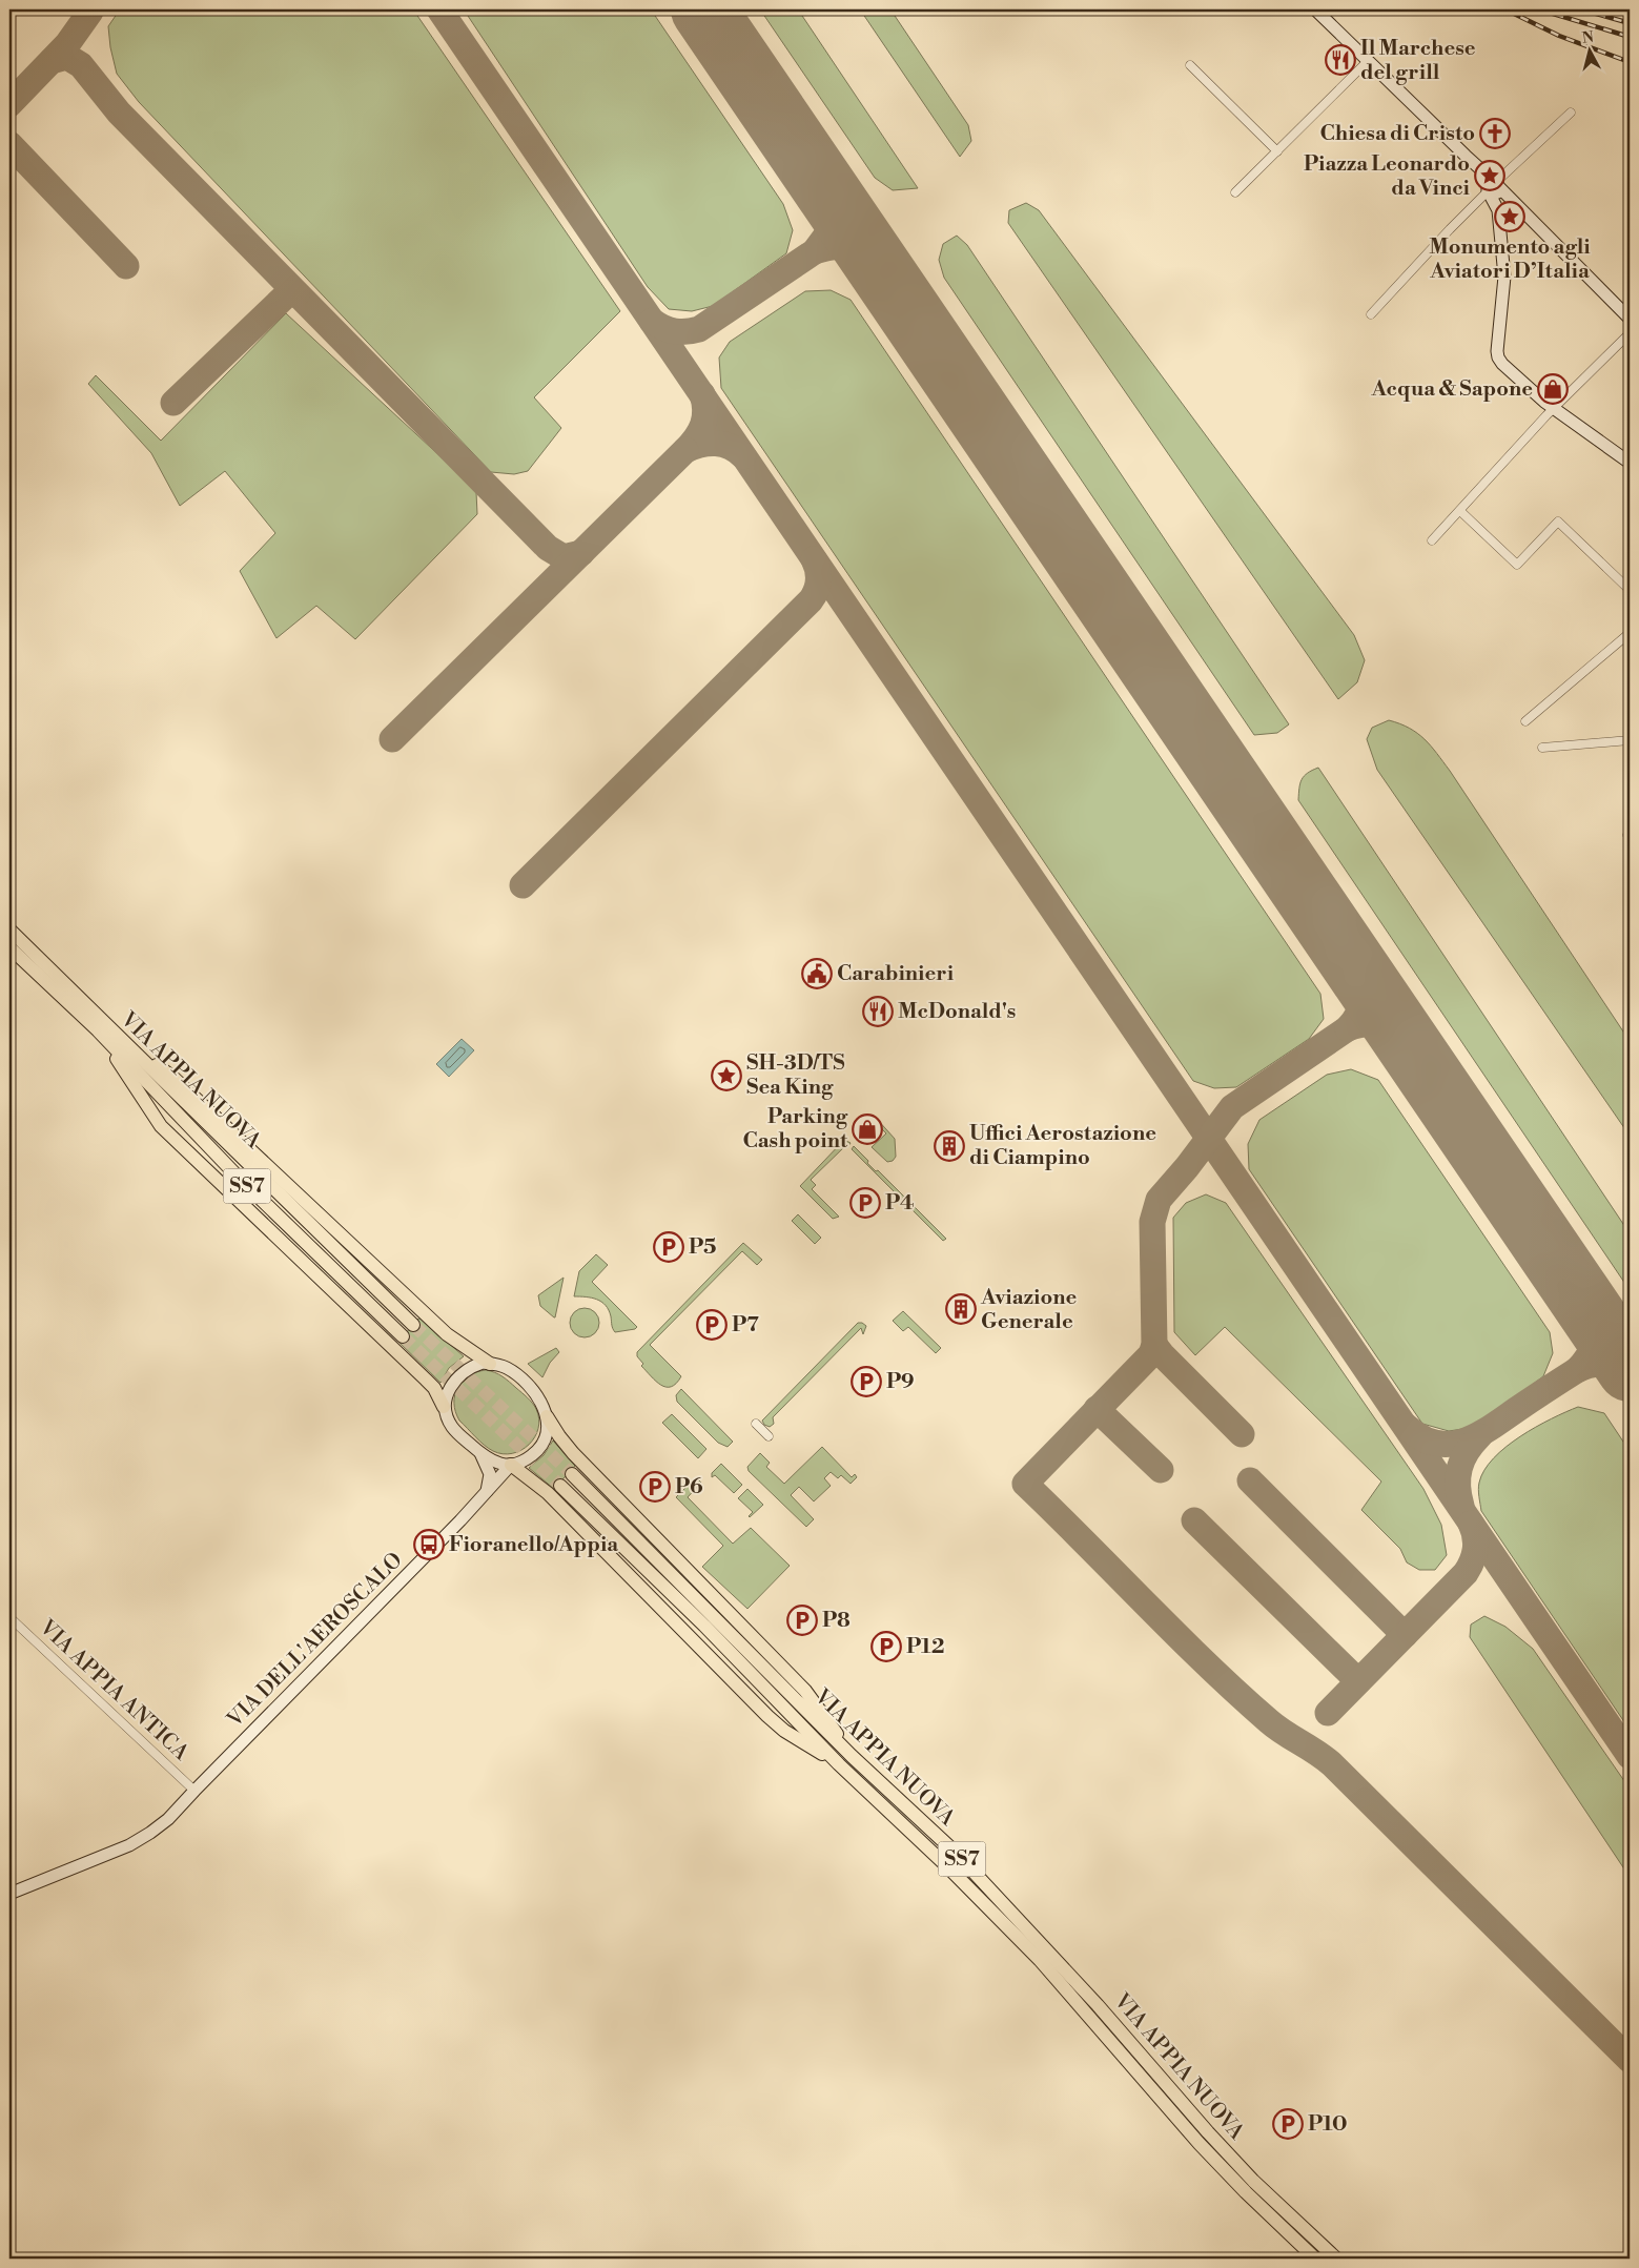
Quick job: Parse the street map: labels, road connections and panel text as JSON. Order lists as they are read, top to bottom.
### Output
{
  "streets": {
    "main road": ["VIA APPIA NUOVA", "SS7"],
    "street": ["VIA DELL'AEROSCALO", "VIA APPIA ANTICA"]
  },
  "crossings": [
    ["VIA DELL'AEROSCALO", "VIA APPIA ANTICA"]
  ],
  "places": {
    "restaurant": ["Il Marchese del grill", "McDonald's"],
    "church": ["Chiesa di Cristo"],
    "place": ["Piazza Leonardo da Vinci", "Monumento agli Aviatori D’Italia", "SH-3D/TS Sea King"],
    "shop": ["Acqua & Sapone", "Parking Cash point"],
    "public building": ["Carabinieri"],
    "building": ["Uffici Aerostazione di Ciampino", "Aviazione Generale"],
    "parking": [
      "P4",
      "P5",
      "P7",
      "P9",
      "P6",
      "P8",
      "P12",
      "P10"
    ],
    "bus stop": ["Fioranello/Appia"]
  },
  "north": "top"
}
